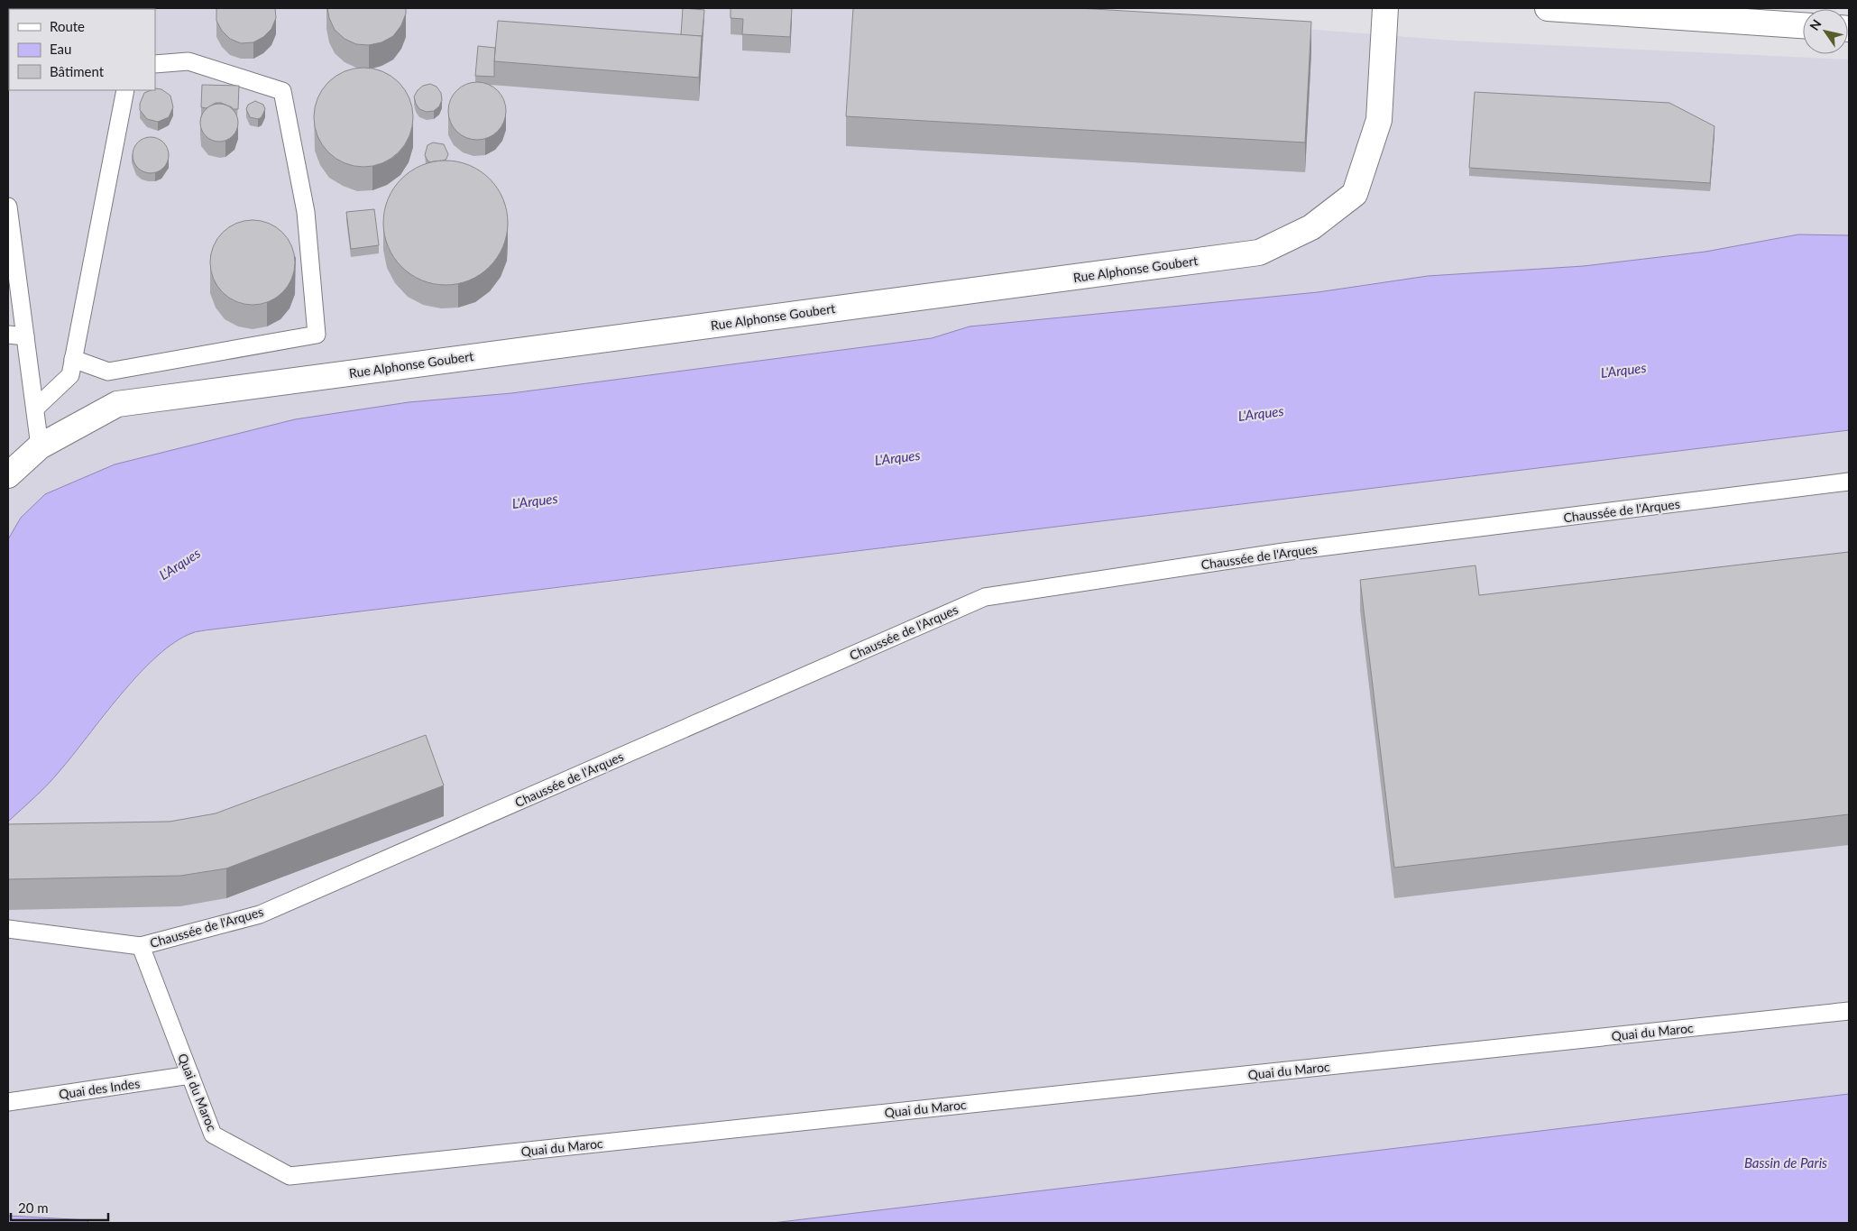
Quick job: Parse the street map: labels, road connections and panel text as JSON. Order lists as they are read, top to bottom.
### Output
{
  "streets": {
    "street": ["Rue Alphonse Goubert"],
    "lane": ["Chaussée de l'Arques", "Quai du Maroc", "Quai des Indes"]
  },
  "crossings": [
    ["Chaussée de l'Arques", "Quai du Maroc"],
    ["Quai du Maroc", "Quai des Indes"]
  ],
  "water": ["L'Arques", "Bassin de Paris"],
  "legend": ["Route", "Eau", "Bâtiment"],
  "scale_bar": "20 m",
  "north": "top left"
}
